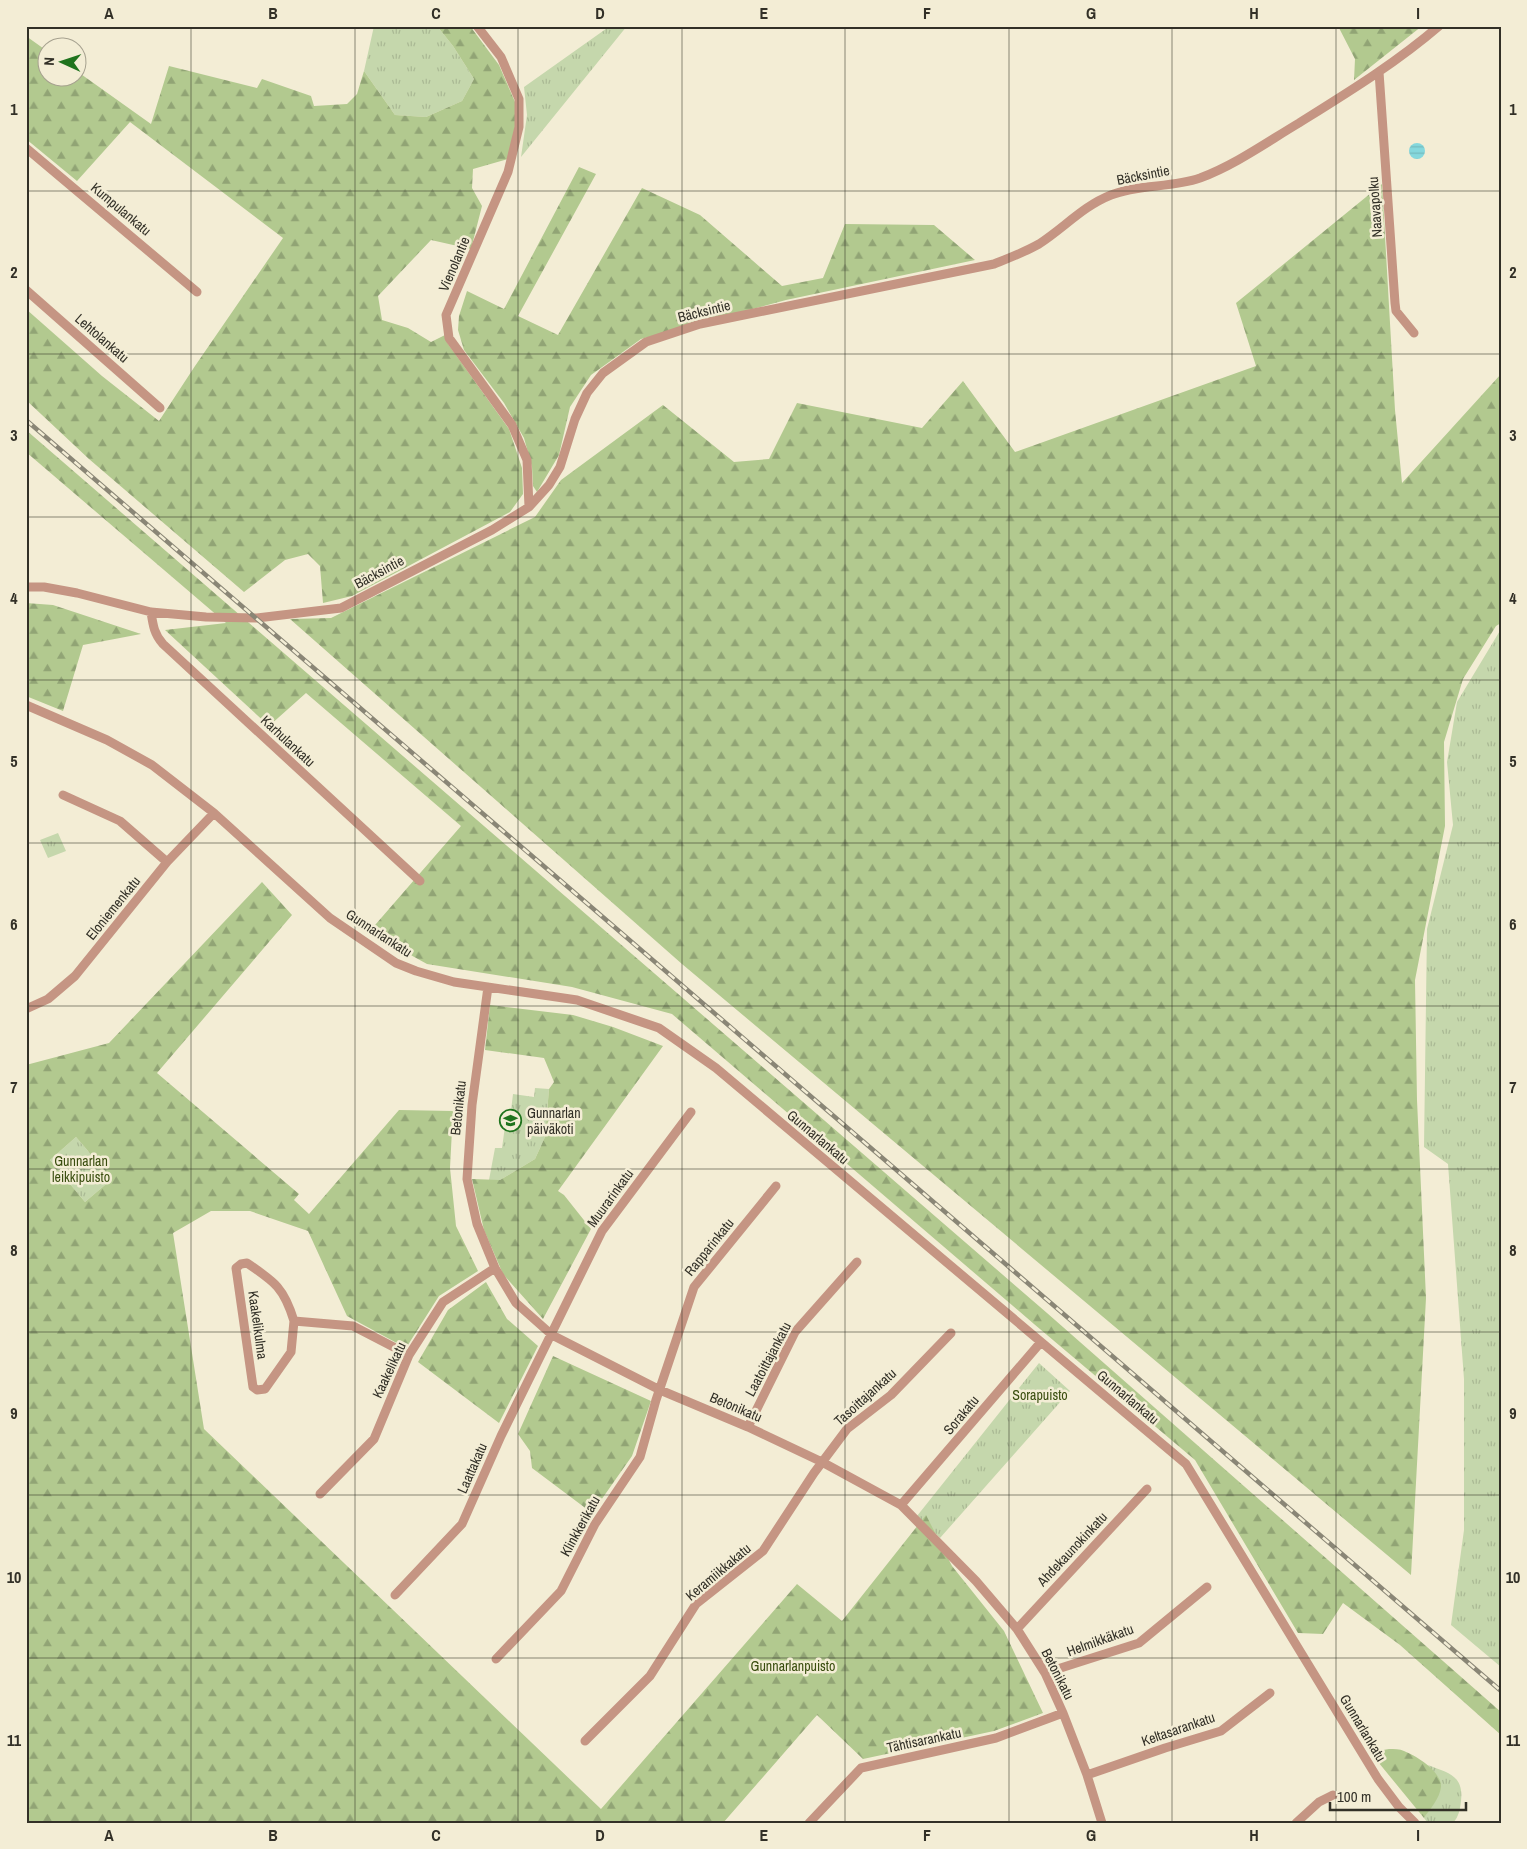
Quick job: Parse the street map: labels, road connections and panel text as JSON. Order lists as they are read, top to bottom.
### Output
{
  "streets": {
    "street": [
      "Bäcksintie",
      "Naavapolku",
      "Kumpulankatu",
      "Vienolantie",
      "Lehtolankatu",
      "Karhulankatu",
      "Eloniemenkatu",
      "Gunnarlankatu",
      "Betonikatu",
      "Muurarinkatu",
      "Rapparinkatu",
      "Kaakelikulma",
      "Laatoittajankatu",
      "Kaakelikatu",
      "Tasoittajankatu",
      "Sorakatu",
      "Laattakatu",
      "Klinkkerikatu",
      "Ahdekaunokinkatu",
      "Keramiikkakatu",
      "Helmikkäkatu",
      "Keltasarankatu",
      "Tähtisarankatu"
    ]
  },
  "crossings": [
    ["Bäcksintie", "Naavapolku"],
    ["Bäcksintie", "Vienolantie"],
    ["Bäcksintie", "Karhulankatu"],
    ["Eloniemenkatu", "Gunnarlankatu"],
    ["Gunnarlankatu", "Betonikatu"],
    ["Gunnarlankatu", "Sorakatu"],
    ["Betonikatu", "Muurarinkatu"],
    ["Betonikatu", "Rapparinkatu"],
    ["Betonikatu", "Laatoittajankatu"],
    ["Betonikatu", "Kaakelikatu"],
    ["Betonikatu", "Tasoittajankatu"],
    ["Betonikatu", "Sorakatu"],
    ["Betonikatu", "Laattakatu"],
    ["Betonikatu", "Klinkkerikatu"],
    ["Betonikatu", "Ahdekaunokinkatu"],
    ["Betonikatu", "Keramiikkakatu"],
    ["Betonikatu", "Helmikkäkatu"],
    ["Betonikatu", "Keltasarankatu"],
    ["Betonikatu", "Tähtisarankatu"],
    ["Muurarinkatu", "Laattakatu"],
    ["Rapparinkatu", "Klinkkerikatu"],
    ["Tasoittajankatu", "Keramiikkakatu"]
  ],
  "parks": ["Gunnarlan leikkipuisto", "Sorapuisto", "Gunnarlanpuisto"],
  "places": {
    "school or university": ["Gunnarlan päiväkoti"]
  },
  "scale_bar": "100 m",
  "north": "left",
  "grid": {
    "columns": [
      "A",
      "B",
      "C",
      "D",
      "E",
      "F",
      "G",
      "H",
      "I"
    ],
    "rows": [
      "1",
      "2",
      "3",
      "4",
      "5",
      "6",
      "7",
      "8",
      "9",
      "10",
      "11"
    ]
  }
}
